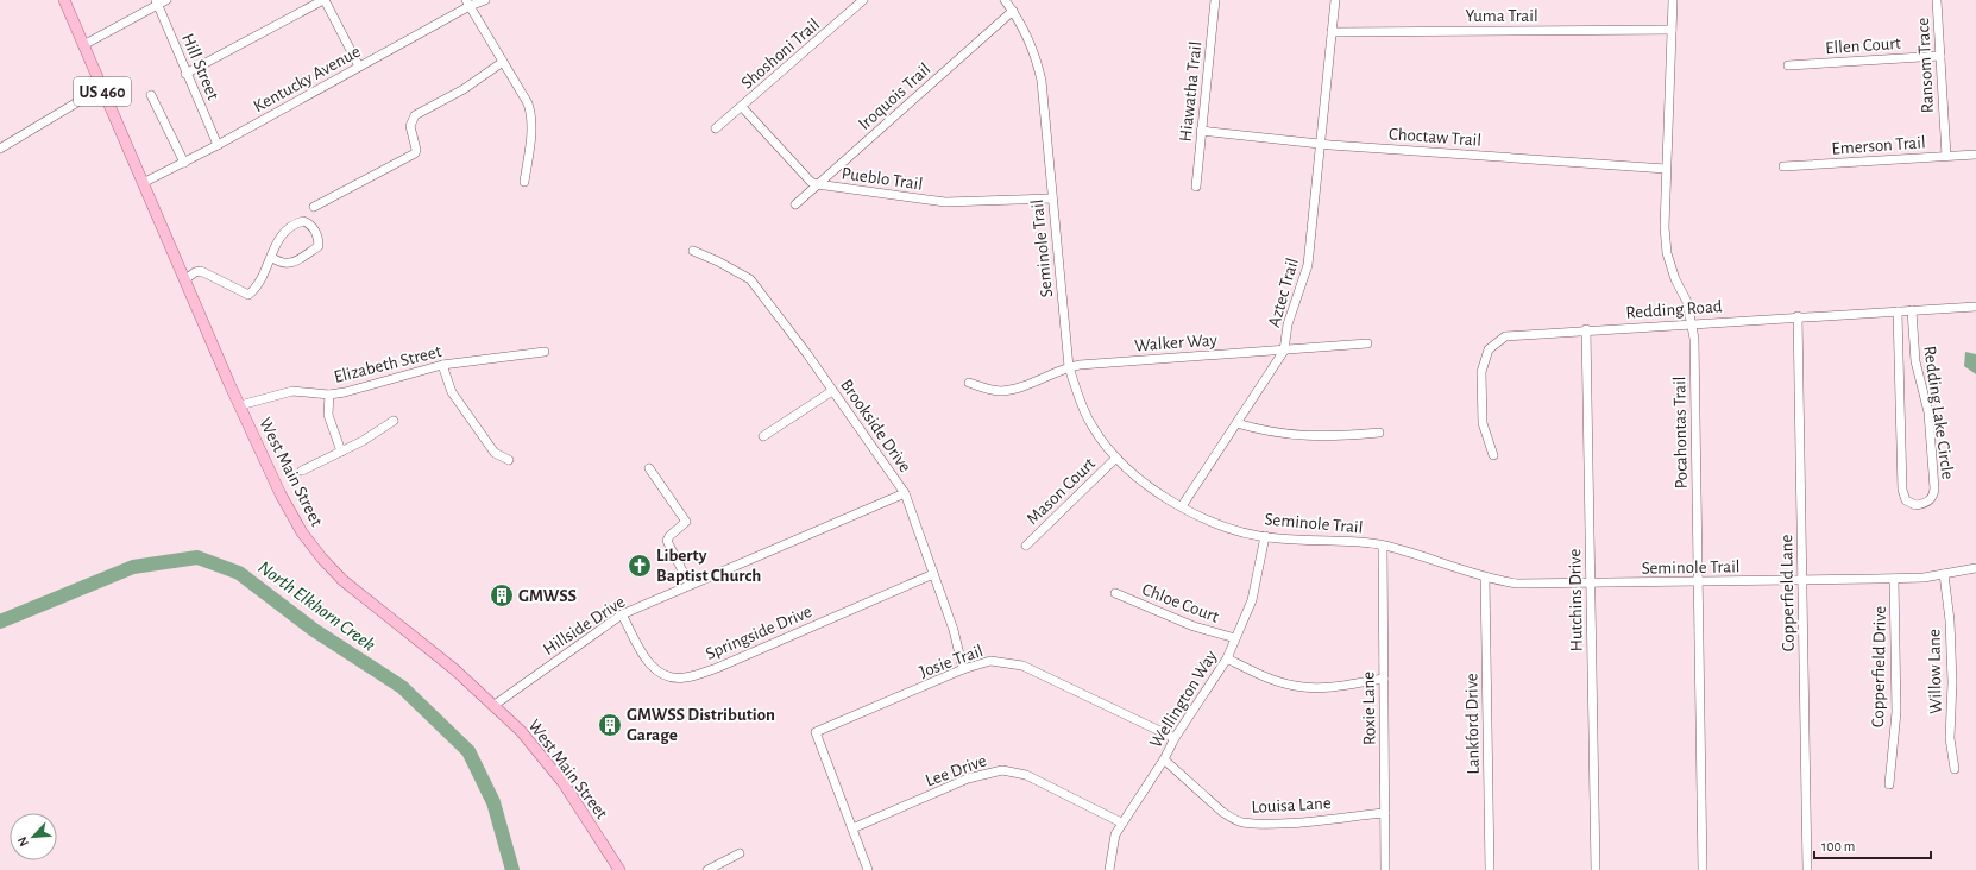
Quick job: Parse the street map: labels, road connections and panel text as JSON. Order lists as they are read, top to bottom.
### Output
{
  "streets": {
    "main road": ["US 460", "West Main Street"],
    "street": [
      "Yuma Trail",
      "Ellen Court",
      "Shoshoni Trail",
      "Ransom Trace",
      "Hill Street",
      "Kentucky Avenue",
      "Hiawatha Trail",
      "Iroquois Trail",
      "Choctaw Trail",
      "Emerson Trail",
      "Pueblo Trail",
      "Seminole Trail",
      "Aztec Trail",
      "Redding Road",
      "Walker Way",
      "Elizabeth Street",
      "Redding Lake Circle",
      "Brookside Drive",
      "Pocahontas Trail",
      "Mason Court",
      "Copperfield Lane",
      "Hutchins Drive",
      "Chloe Court",
      "Hillside Drive",
      "Springside Drive",
      "Josie Trail",
      "Copperfield Drive",
      "Willow Lane",
      "Wellington Way",
      "Roxie Lane",
      "Lankford Drive",
      "Lee Drive",
      "Louisa Lane"
    ]
  },
  "crossings": [
    ["Yuma Trail", "Aztec Trail"],
    ["Yuma Trail", "Pocahontas Trail"],
    ["Ellen Court", "Ransom Trace"],
    ["Shoshoni Trail", "Pueblo Trail"],
    ["Ransom Trace", "Emerson Trail"],
    ["Hill Street", "Kentucky Avenue"],
    ["Kentucky Avenue", "West Main Street"],
    ["Hiawatha Trail", "Choctaw Trail"],
    ["Iroquois Trail", "Pueblo Trail"],
    ["Iroquois Trail", "Seminole Trail"],
    ["Choctaw Trail", "Aztec Trail"],
    ["Choctaw Trail", "Pocahontas Trail"],
    ["Pueblo Trail", "Seminole Trail"],
    ["Seminole Trail", "Aztec Trail"],
    ["Seminole Trail", "Walker Way"],
    ["Seminole Trail", "Pocahontas Trail"],
    ["Seminole Trail", "Mason Court"],
    ["Seminole Trail", "Copperfield Lane"],
    ["Seminole Trail", "Hutchins Drive"],
    ["Seminole Trail", "Copperfield Drive"],
    ["Seminole Trail", "Willow Lane"],
    ["Seminole Trail", "Wellington Way"],
    ["Seminole Trail", "Roxie Lane"],
    ["Seminole Trail", "Lankford Drive"],
    ["Aztec Trail", "Walker Way"],
    ["Redding Road", "Redding Lake Circle"],
    ["Redding Road", "Pocahontas Trail"],
    ["Redding Road", "Copperfield Lane"],
    ["Redding Road", "Hutchins Drive"],
    ["Elizabeth Street", "West Main Street"],
    ["Brookside Drive", "Hillside Drive"],
    ["Brookside Drive", "Springside Drive"],
    ["Brookside Drive", "Josie Trail"],
    ["West Main Street", "Hillside Drive"],
    ["Chloe Court", "Wellington Way"],
    ["Hillside Drive", "Springside Drive"],
    ["Josie Trail", "Wellington Way"],
    ["Josie Trail", "Lee Drive"],
    ["Wellington Way", "Lee Drive"],
    ["Wellington Way", "Louisa Lane"],
    ["Roxie Lane", "Louisa Lane"]
  ],
  "water": ["North Elkhorn Creek"],
  "places": {
    "church": ["Liberty Baptist Church"],
    "building": ["GMWSS", "GMWSS Distribution Garage"]
  },
  "scale_bar": "100 m",
  "north": "bottom left"
}
